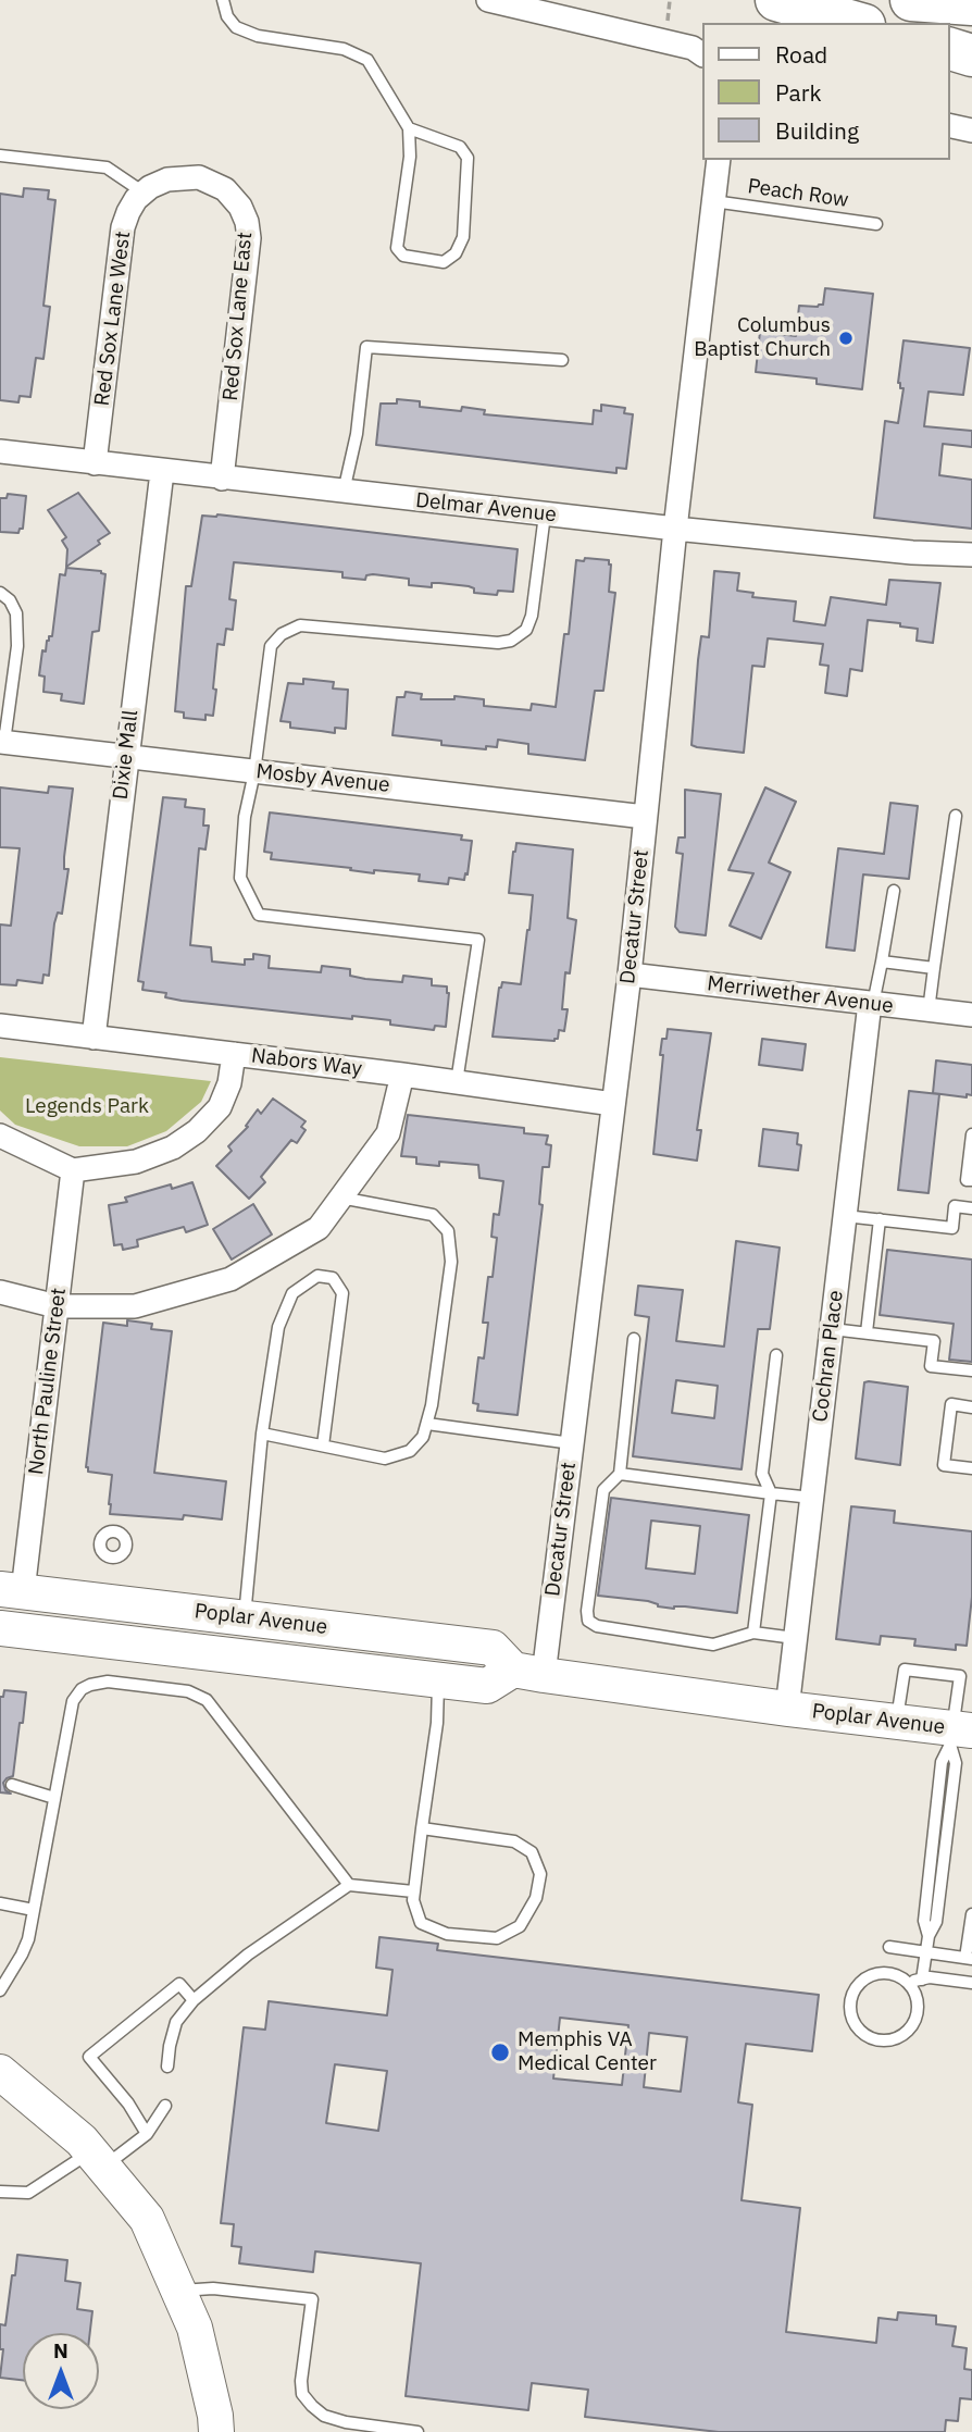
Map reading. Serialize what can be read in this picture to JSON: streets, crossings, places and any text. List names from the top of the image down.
{
  "streets": {
    "main road": ["Poplar Avenue"],
    "street": [
      "Red Sox Lane East",
      "Red Sox Lane West",
      "Delmar Avenue",
      "Dixie Mall",
      "Mosby Avenue",
      "Decatur Street",
      "Merriwether Avenue",
      "Nabors Way",
      "Cochran Place",
      "North Pauline Street"
    ],
    "lane": ["Peach Row"]
  },
  "crossings": [
    ["Peach Row", "Decatur Street"],
    ["Red Sox Lane East", "Red Sox Lane West"],
    ["Red Sox Lane East", "Delmar Avenue"],
    ["Red Sox Lane West", "Delmar Avenue"],
    ["Delmar Avenue", "Dixie Mall"],
    ["Delmar Avenue", "Decatur Street"],
    ["Dixie Mall", "Mosby Avenue"],
    ["Dixie Mall", "Nabors Way"],
    ["Mosby Avenue", "Decatur Street"],
    ["Decatur Street", "Merriwether Avenue"],
    ["Decatur Street", "Nabors Way"],
    ["Decatur Street", "Poplar Avenue"],
    ["Merriwether Avenue", "Cochran Place"],
    ["Cochran Place", "Poplar Avenue"],
    ["North Pauline Street", "Poplar Avenue"]
  ],
  "parks": ["Legends Park"],
  "places": ["Columbus Baptist Church", "Memphis VA Medical Center"],
  "legend": ["Road", "Park", "Building"],
  "north": "top"
}
